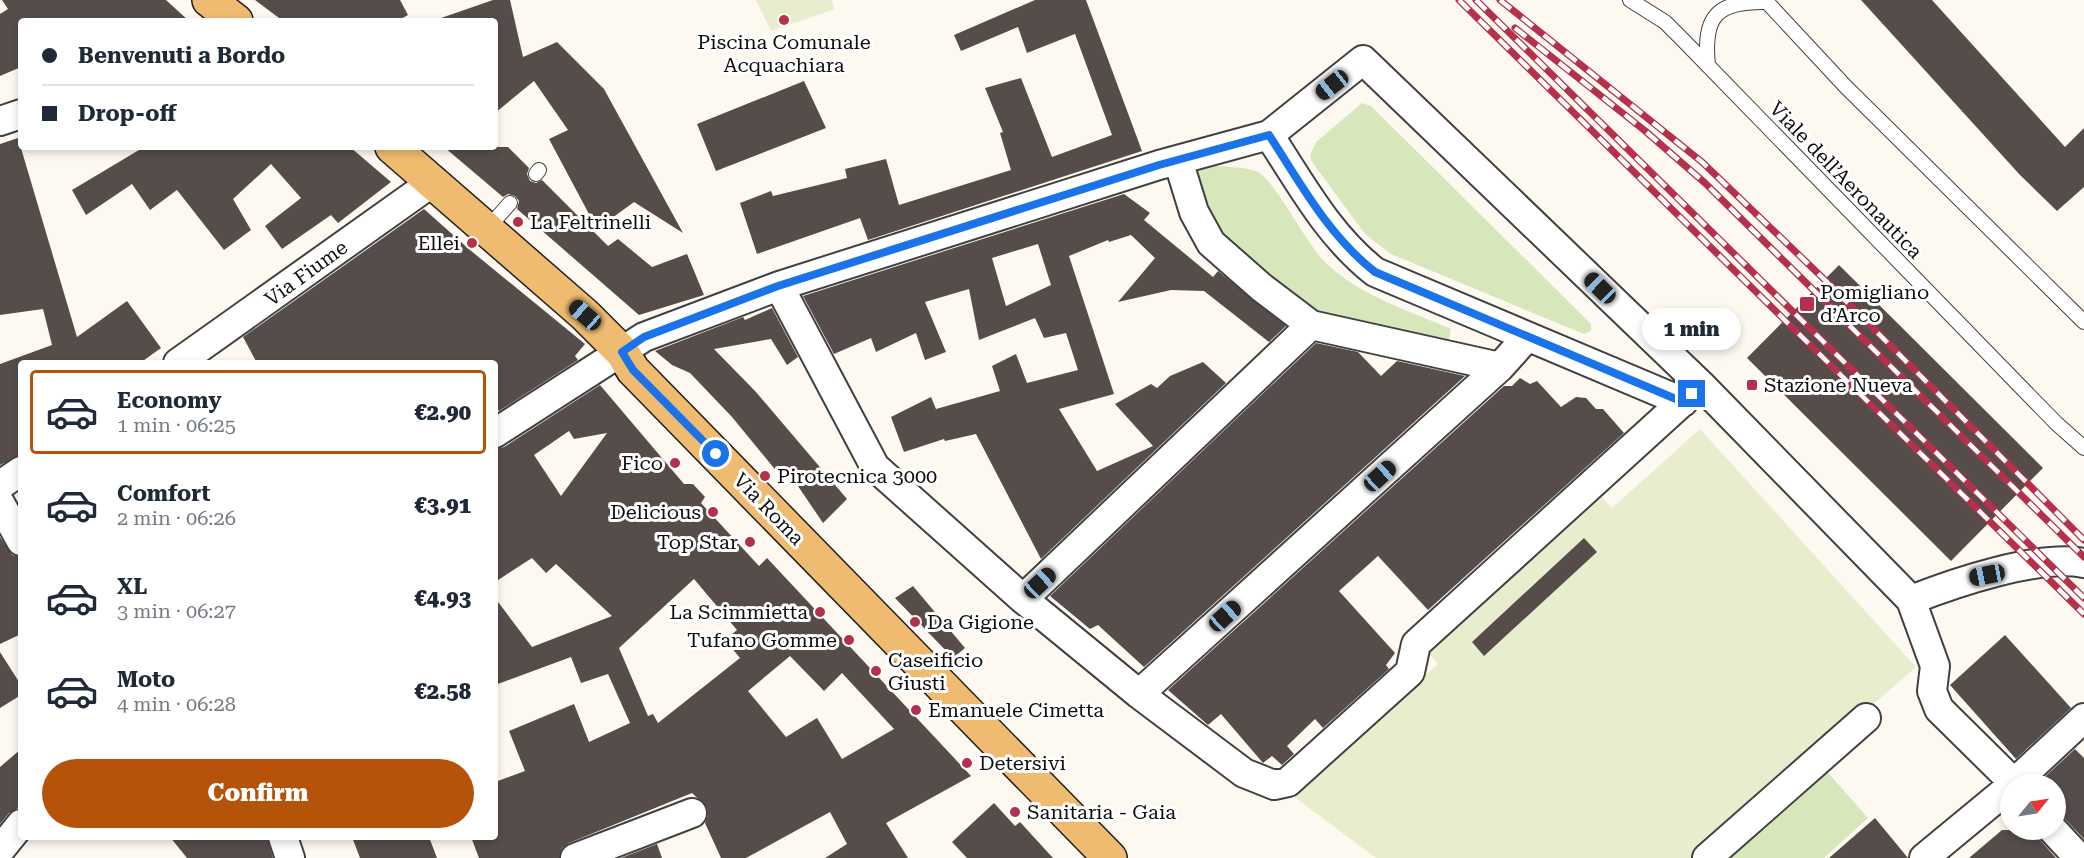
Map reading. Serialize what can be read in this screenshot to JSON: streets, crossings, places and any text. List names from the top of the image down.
{
  "streets": {
    "main road": ["Via Roma"],
    "street": ["Via Fiume"],
    "lane": ["Viale dell’Aeronautica"]
  },
  "crossings": [
    ["Via Fiume", "Via Roma"]
  ],
  "places": {
    "other": [
      "Piscina Comunale Acquachiara",
      "La Feltrinelli",
      "Ellei",
      "Fico",
      "Pirotecnica 3000",
      "Delicious",
      "Top Star",
      "La Scimmietta",
      "Da Gigione",
      "Tufano Gomme",
      "Caseificio Giusti",
      "Emanuele Cimetta",
      "Detersivi",
      "Sanitaria - Gaia"
    ],
    "transit": ["Pomigliano d’Arco", "Stazione Nueva"]
  },
  "north": "top right",
  "page": {
    "banner": ["Benvenuti a Bordo", "Drop-off"],
    "bubble": "1 min",
    "list": [
      {
        "name": "Economy",
        "note": "1 min · 06:25",
        "value": "€2.90"
      },
      {
        "name": "Comfort",
        "note": "2 min · 06:26",
        "value": "€3.91"
      },
      {
        "name": "XL",
        "note": "3 min · 06:27",
        "value": "€4.93"
      },
      {
        "name": "Moto",
        "note": "4 min · 06:28",
        "value": "€2.58"
      }
    ],
    "buttons": "Confirm"
  }
}
